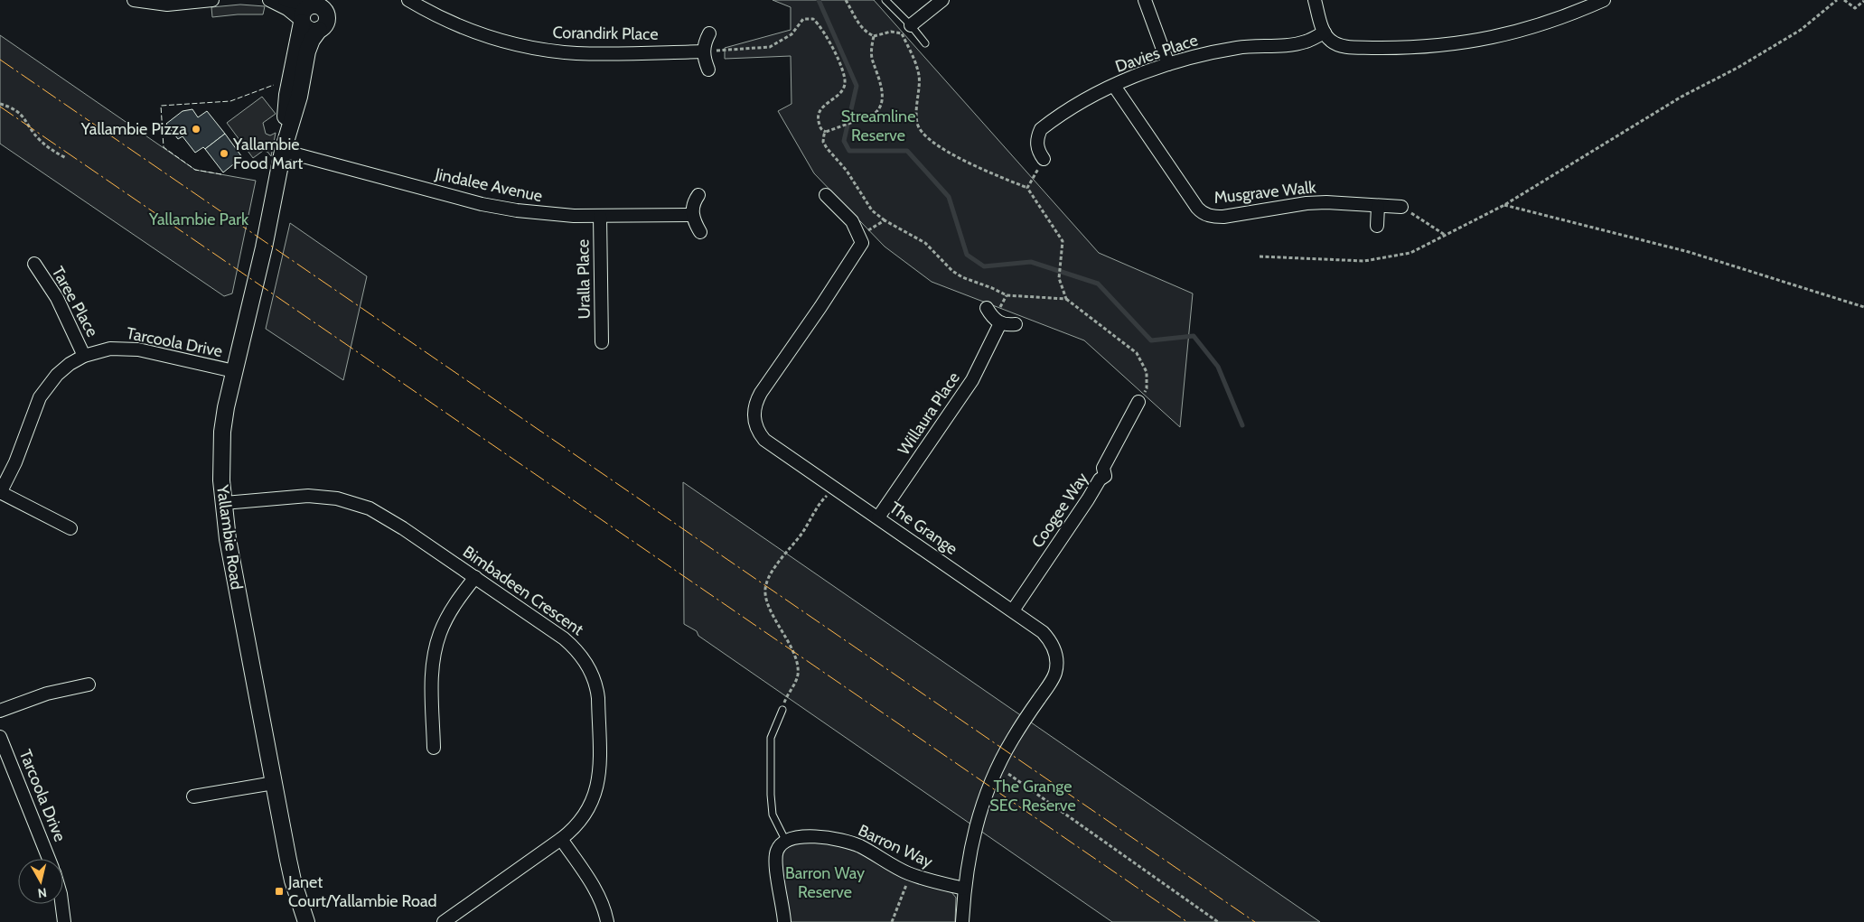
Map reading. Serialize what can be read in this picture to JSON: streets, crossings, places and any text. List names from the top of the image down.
{
  "streets": {
    "street": [
      "Corandirk Place",
      "Davies Place",
      "Jindalee Avenue",
      "Musgrave Walk",
      "Uralla Place",
      "Taree Place",
      "Tarcoola Drive",
      "Willaura Place",
      "Coogee Way",
      "The Grange",
      "Yallambie Road",
      "Bimbadeen Crescent",
      "Barron Way"
    ]
  },
  "crossings": [
    ["Davies Place", "Musgrave Walk"],
    ["Jindalee Avenue", "Uralla Place"],
    ["Jindalee Avenue", "Yallambie Road"],
    ["Taree Place", "Tarcoola Drive"],
    ["Tarcoola Drive", "Yallambie Road"],
    ["Willaura Place", "The Grange"],
    ["Coogee Way", "The Grange"],
    ["The Grange", "Barron Way"],
    ["Yallambie Road", "Bimbadeen Crescent"]
  ],
  "parks": [
    "Streamline Reserve",
    "Yallambie Park",
    "The Grange SEC Reserve",
    "Barron Way Reserve"
  ],
  "places": {
    "other": ["Yallambie Pizza", "Yallambie Food Mart"],
    "transit": ["Janet Court/Yallambie Road"]
  },
  "north": "bottom"
}
